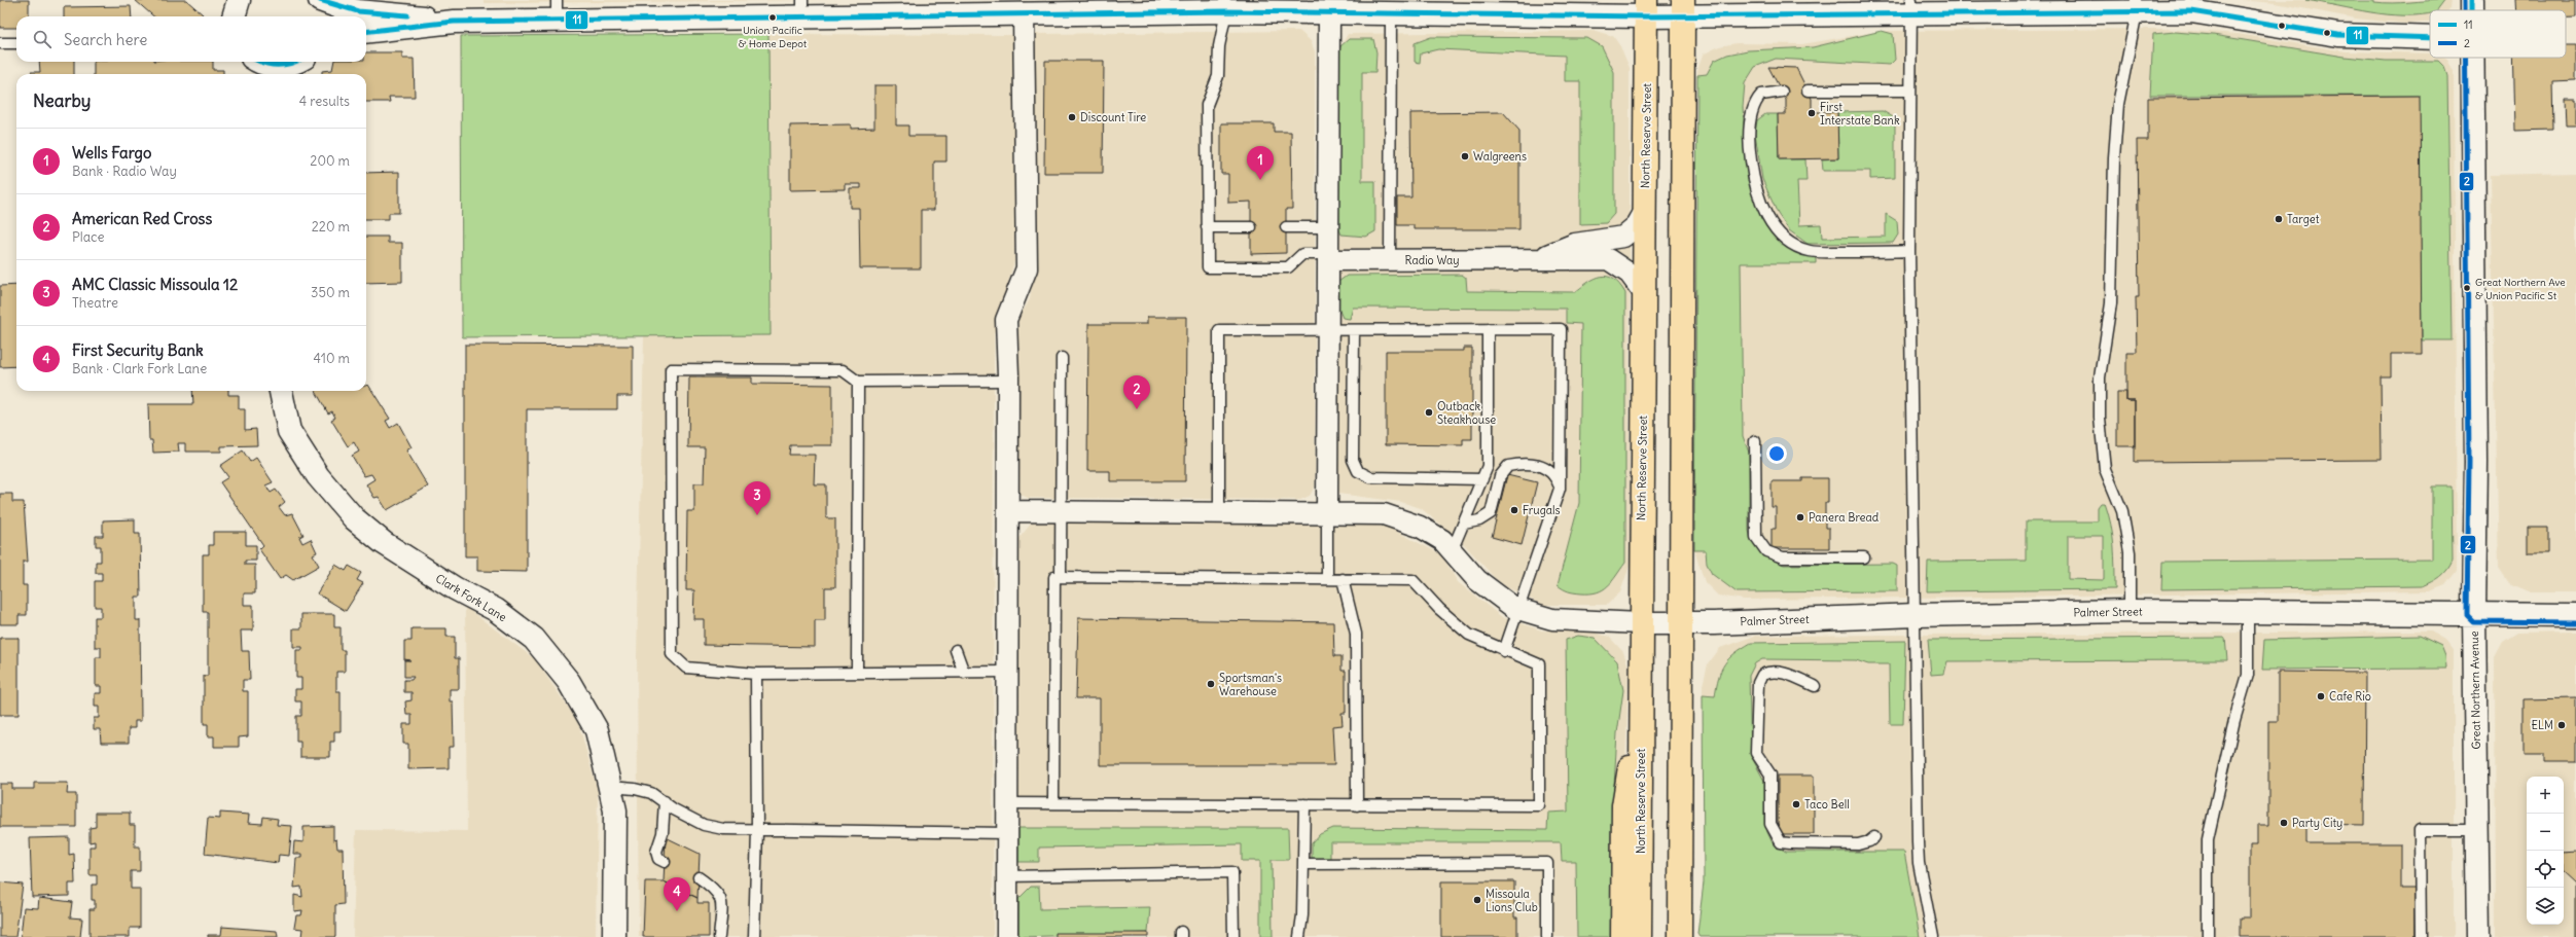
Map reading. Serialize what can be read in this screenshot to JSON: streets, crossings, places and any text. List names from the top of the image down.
{
  "streets": {
    "highway": ["North Reserve Street"],
    "street": [
      "Radio Way",
      "Clark Fork Lane",
      "Palmer Street",
      "Great Northern Avenue"
    ]
  },
  "crossings": [
    ["North Reserve Street", "Radio Way"],
    ["North Reserve Street", "Palmer Street"],
    ["Palmer Street", "Great Northern Avenue"]
  ],
  "places": [
    "Union Pacific & Home Depot",
    "First Interstate Bank",
    "Discount Tire",
    "Walgreens",
    "Target",
    "Great Northern Ave & Union Pacific St",
    "Outback Steakhouse",
    "Frugals",
    "Panera Bread",
    "Sportsman's Warehouse",
    "Cafe Rio",
    "ELM",
    "Taco Bell",
    "Party City",
    "Missoula Lions Club"
  ],
  "lines": ["transit line 11", "transit line 2"],
  "legend": ["11", "2"],
  "page": {
    "search": "Search here",
    "heading": ["Nearby", "4 results"],
    "list": [
      {
        "mark": "1",
        "name": "Wells Fargo",
        "note": "Bank · Radio Way",
        "value": "200 m"
      },
      {
        "mark": "2",
        "name": "American Red Cross",
        "note": "Place",
        "value": "220 m"
      },
      {
        "mark": "3",
        "name": "AMC Classic Missoula 12",
        "note": "Theatre",
        "value": "350 m"
      },
      {
        "mark": "4",
        "name": "First Security Bank",
        "note": "Bank · Clark Fork Lane",
        "value": "410 m"
      }
    ],
    "pins": [
      "1",
      "2",
      "3",
      "4"
    ],
    "map_buttons": ["+", "−"]
  }
}
